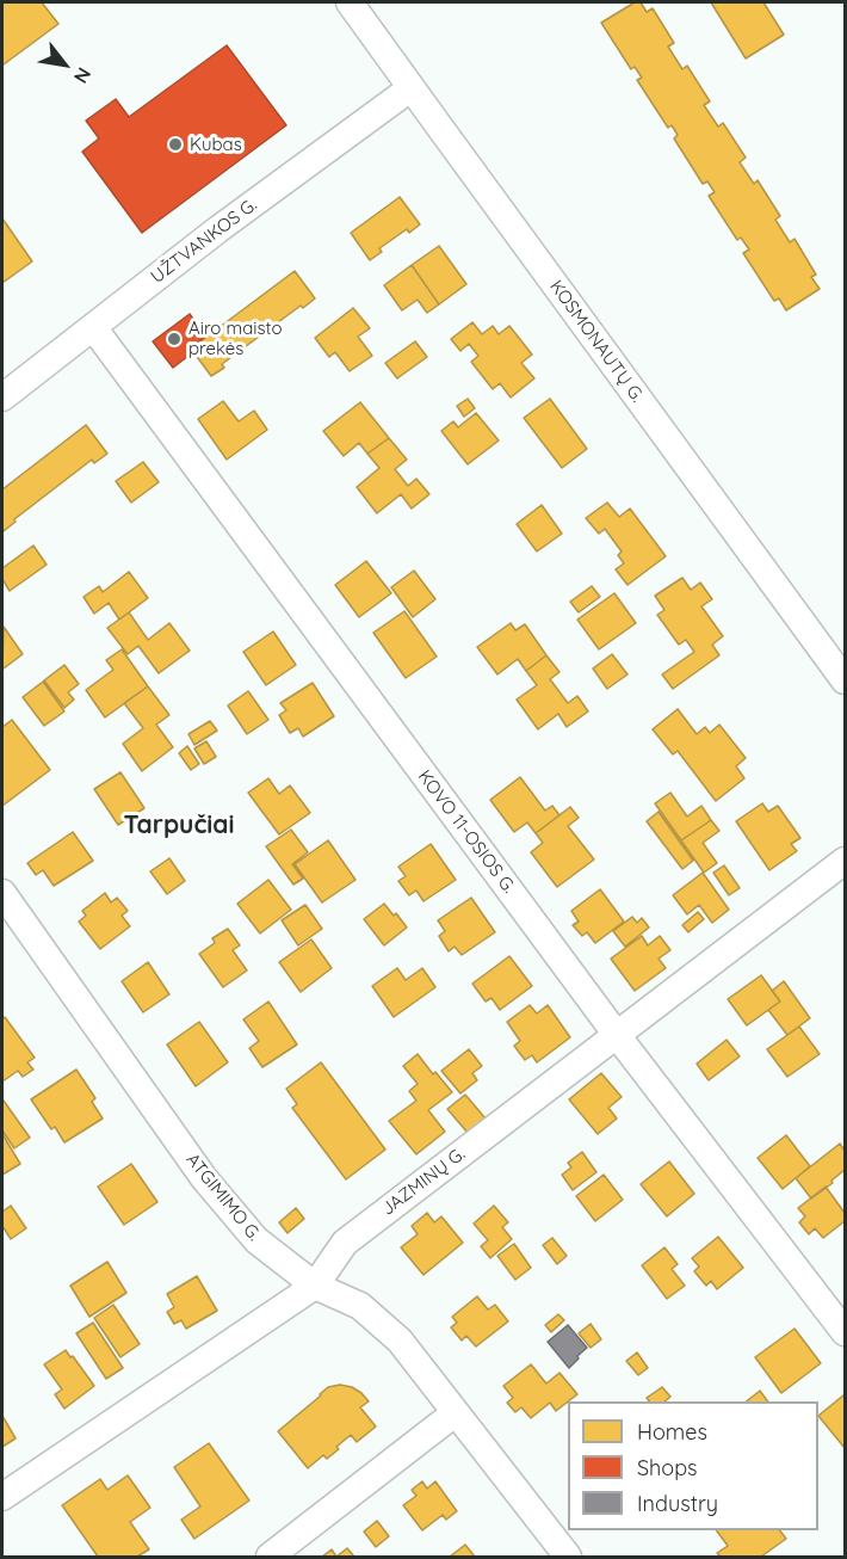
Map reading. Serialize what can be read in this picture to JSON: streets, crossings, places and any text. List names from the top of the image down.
{
  "streets": {
    "street": [
      "UŽTVANKOS G.",
      "KOSMONAUTŲ G.",
      "KOVO 11-OSIOS G.",
      "JAZMINŲ G.",
      "ATGIMIMO G."
    ]
  },
  "crossings": [
    ["UŽTVANKOS G.", "KOSMONAUTŲ G."],
    ["UŽTVANKOS G.", "KOVO 11-OSIOS G."],
    ["KOVO 11-OSIOS G.", "JAZMINŲ G."],
    ["JAZMINŲ G.", "ATGIMIMO G."]
  ],
  "districts": ["Tarpučiai"],
  "places": ["Kubas", "Airo maisto prekės"],
  "legend": ["Homes", "Shops", "Industry"],
  "north": "bottom right"
}
